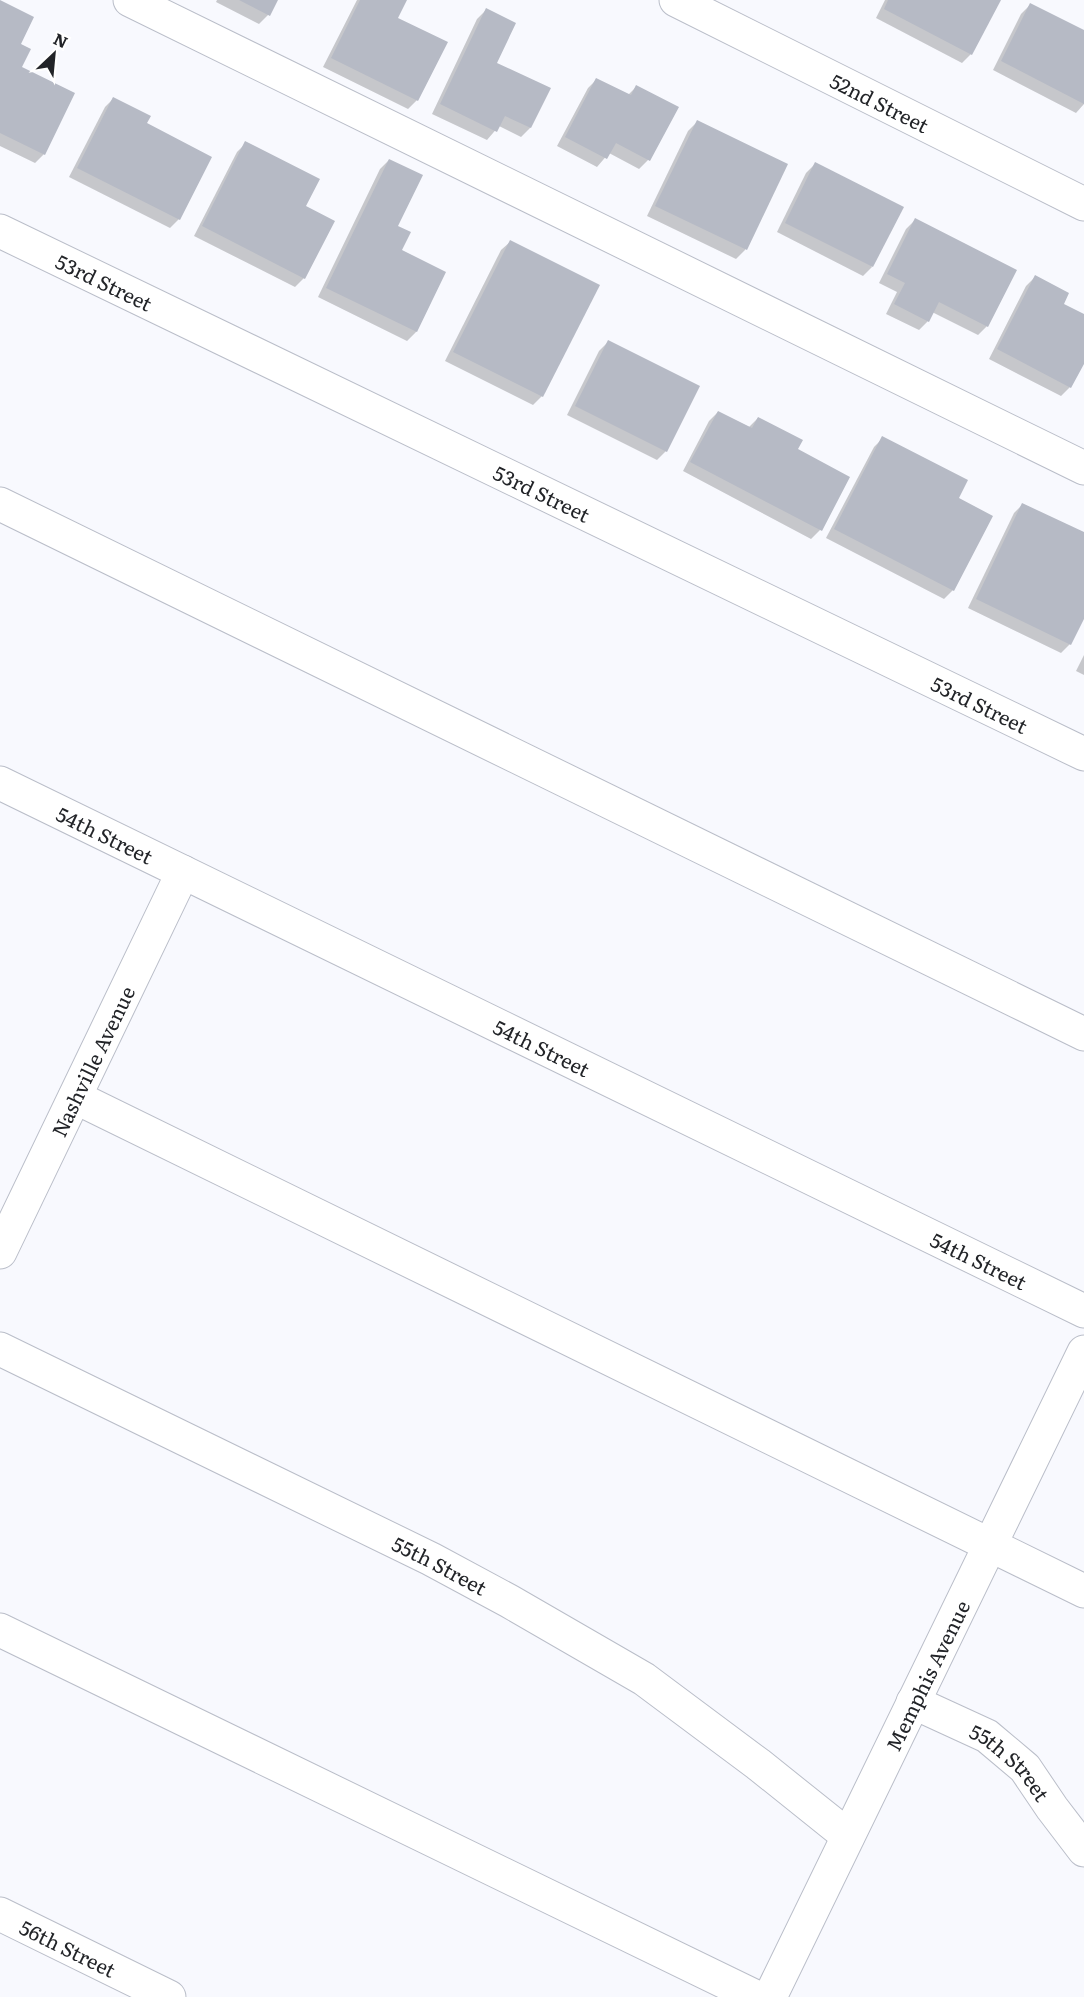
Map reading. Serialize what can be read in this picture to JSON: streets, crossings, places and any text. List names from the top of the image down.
{
  "streets": {
    "street": [
      "52nd Street",
      "53rd Street",
      "54th Street",
      "Nashville Avenue",
      "55th Street",
      "Memphis Avenue",
      "56th Street"
    ]
  },
  "crossings": [
    ["54th Street", "Nashville Avenue"],
    ["55th Street", "Memphis Avenue"]
  ],
  "north": "top right"
}
